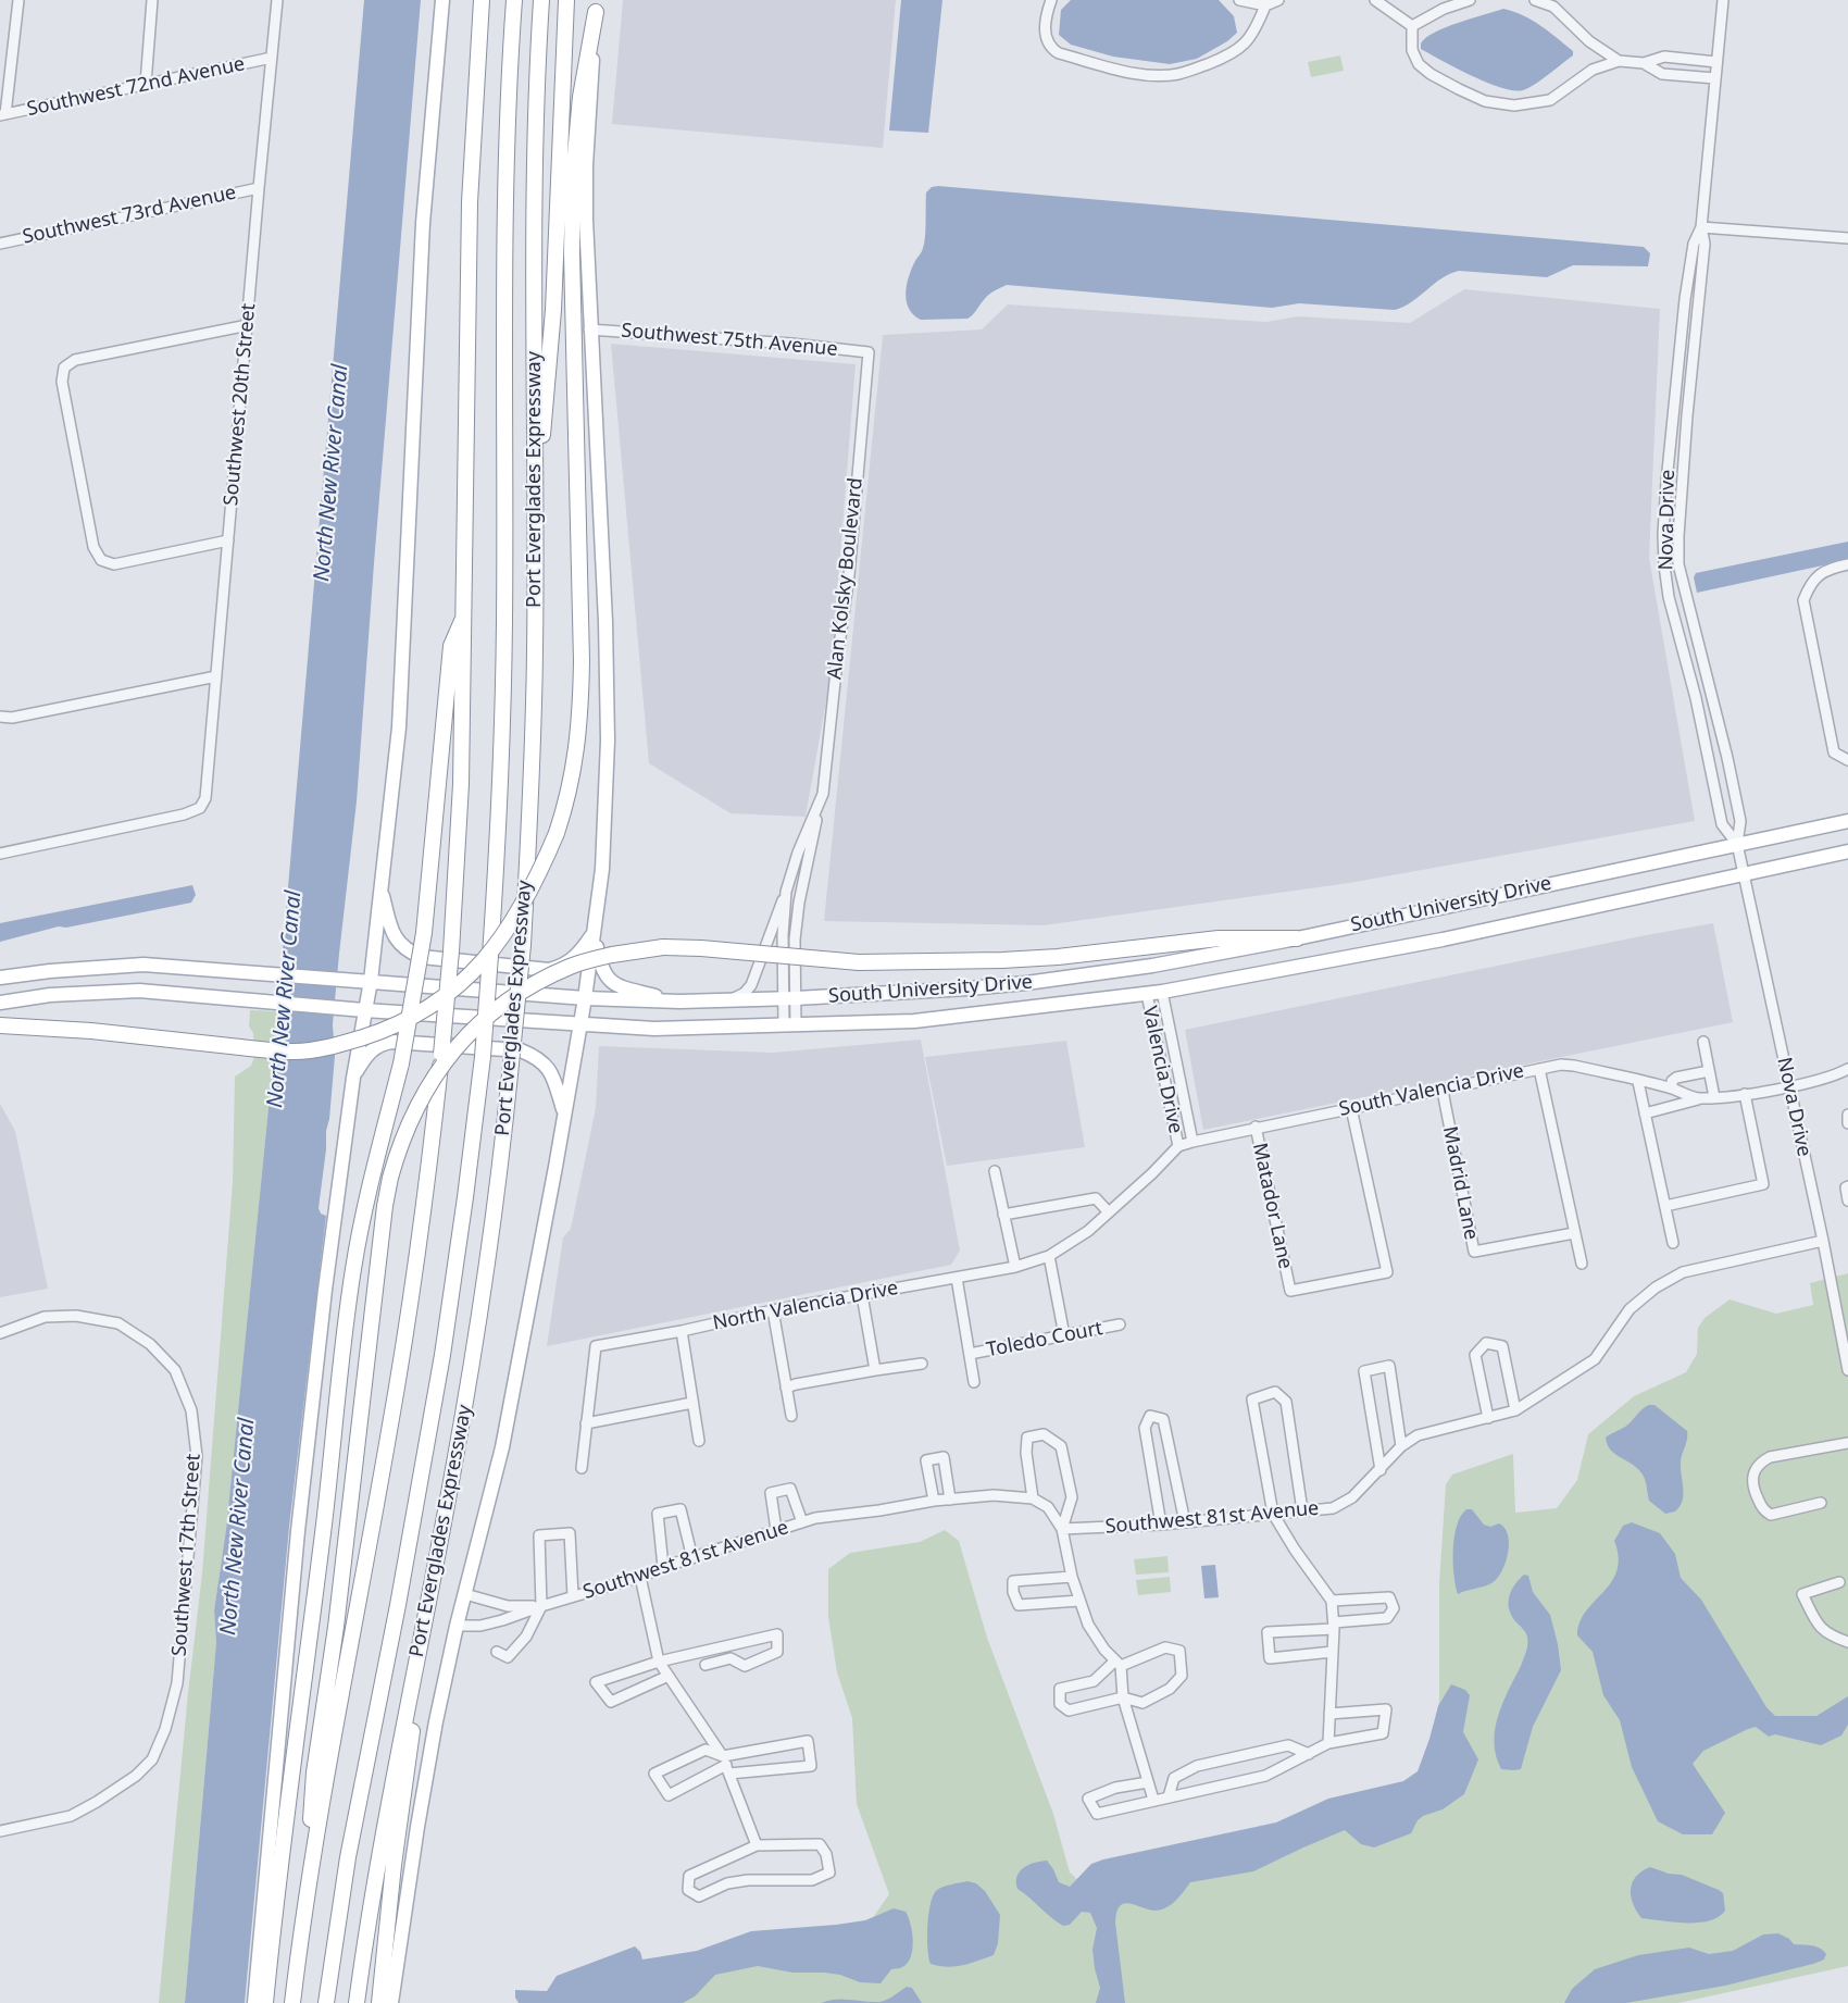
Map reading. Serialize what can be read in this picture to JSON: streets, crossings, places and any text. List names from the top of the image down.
{
  "streets": {
    "highway": ["Port Everglades Expressway"],
    "main road": ["South University Drive"],
    "street": [
      "Southwest 72nd Avenue",
      "Southwest 73rd Avenue",
      "Southwest 75th Avenue",
      "Southwest 20th Street",
      "Nova Drive",
      "Alan Kolsky Boulevard",
      "Valencia Drive",
      "South Valencia Drive",
      "Madrid Lane",
      "Matador Lane",
      "North Valencia Drive",
      "Toledo Court",
      "Southwest 81st Avenue",
      "Southwest 17th Street"
    ]
  },
  "crossings": [
    ["Southwest 72nd Avenue", "Southwest 20th Street"],
    ["Southwest 73rd Avenue", "Southwest 20th Street"],
    ["Southwest 75th Avenue", "Alan Kolsky Boulevard"],
    ["Nova Drive", "South University Drive"],
    ["Nova Drive", "Southwest 81st Avenue"],
    ["Alan Kolsky Boulevard", "South University Drive"],
    ["South University Drive", "Valencia Drive"],
    ["Valencia Drive", "South Valencia Drive"],
    ["Valencia Drive", "North Valencia Drive"],
    ["South Valencia Drive", "Madrid Lane"],
    ["South Valencia Drive", "Matador Lane"],
    ["North Valencia Drive", "Toledo Court"]
  ],
  "water": ["North New River Canal"]
}
